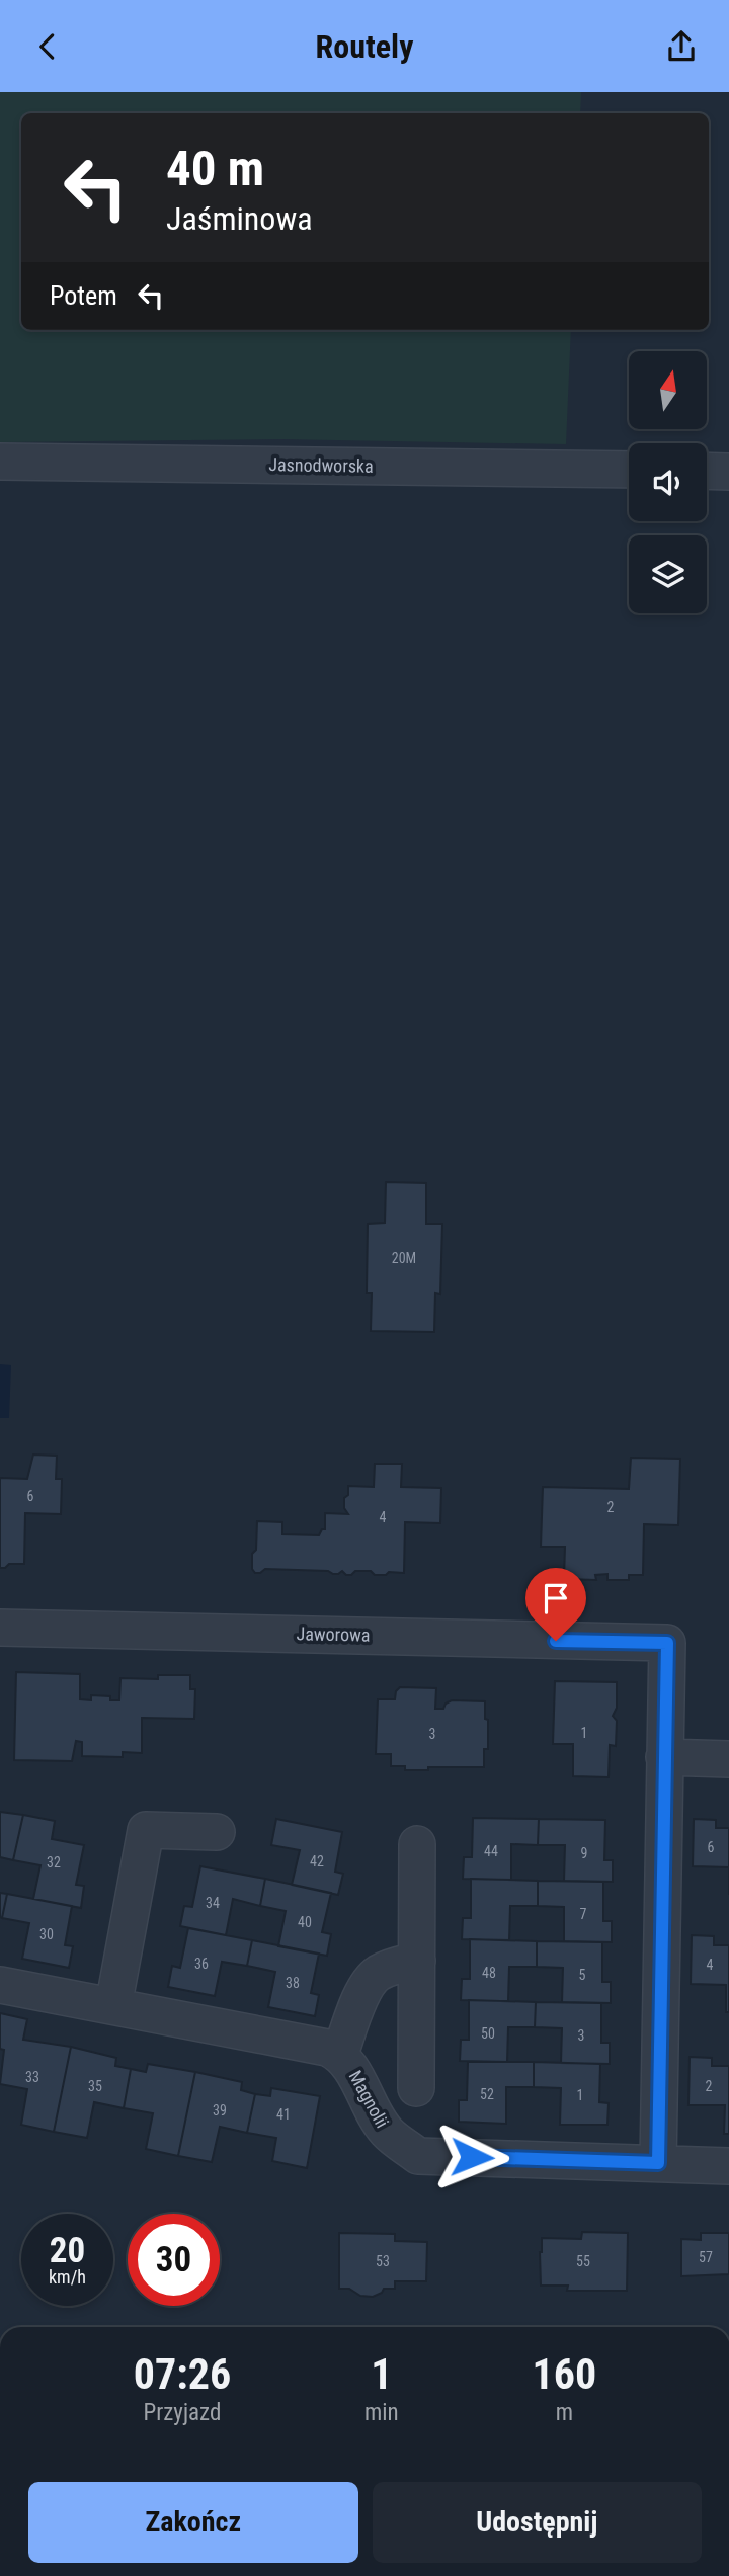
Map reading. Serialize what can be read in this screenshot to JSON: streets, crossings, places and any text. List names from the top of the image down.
{
  "streets": {
    "street": ["Jasnodworska", "Jaworowa", "Magnolii"]
  },
  "house_numbers": [
    "20M",
    "6",
    "2",
    "4",
    "1",
    "3",
    "6",
    "44",
    "9",
    "42",
    "32",
    "34",
    "7",
    "40",
    "30",
    "36",
    "4",
    "48",
    "5",
    "38",
    "50",
    "3",
    "33",
    "35",
    "2",
    "52",
    "1",
    "39",
    "41",
    "57",
    "53",
    "55"
  ],
  "north": "top",
  "page": {
    "header": "Routely",
    "turn": ["40 m", "Jaśminowa"],
    "then": "Potem",
    "speed": "20 km/h",
    "limit": "30",
    "eta": [
      "07:26",
      "Przyjazd",
      "1",
      "min",
      "160",
      "m"
    ],
    "buttons": ["Zakończ", "Udostępnij"]
  }
}
